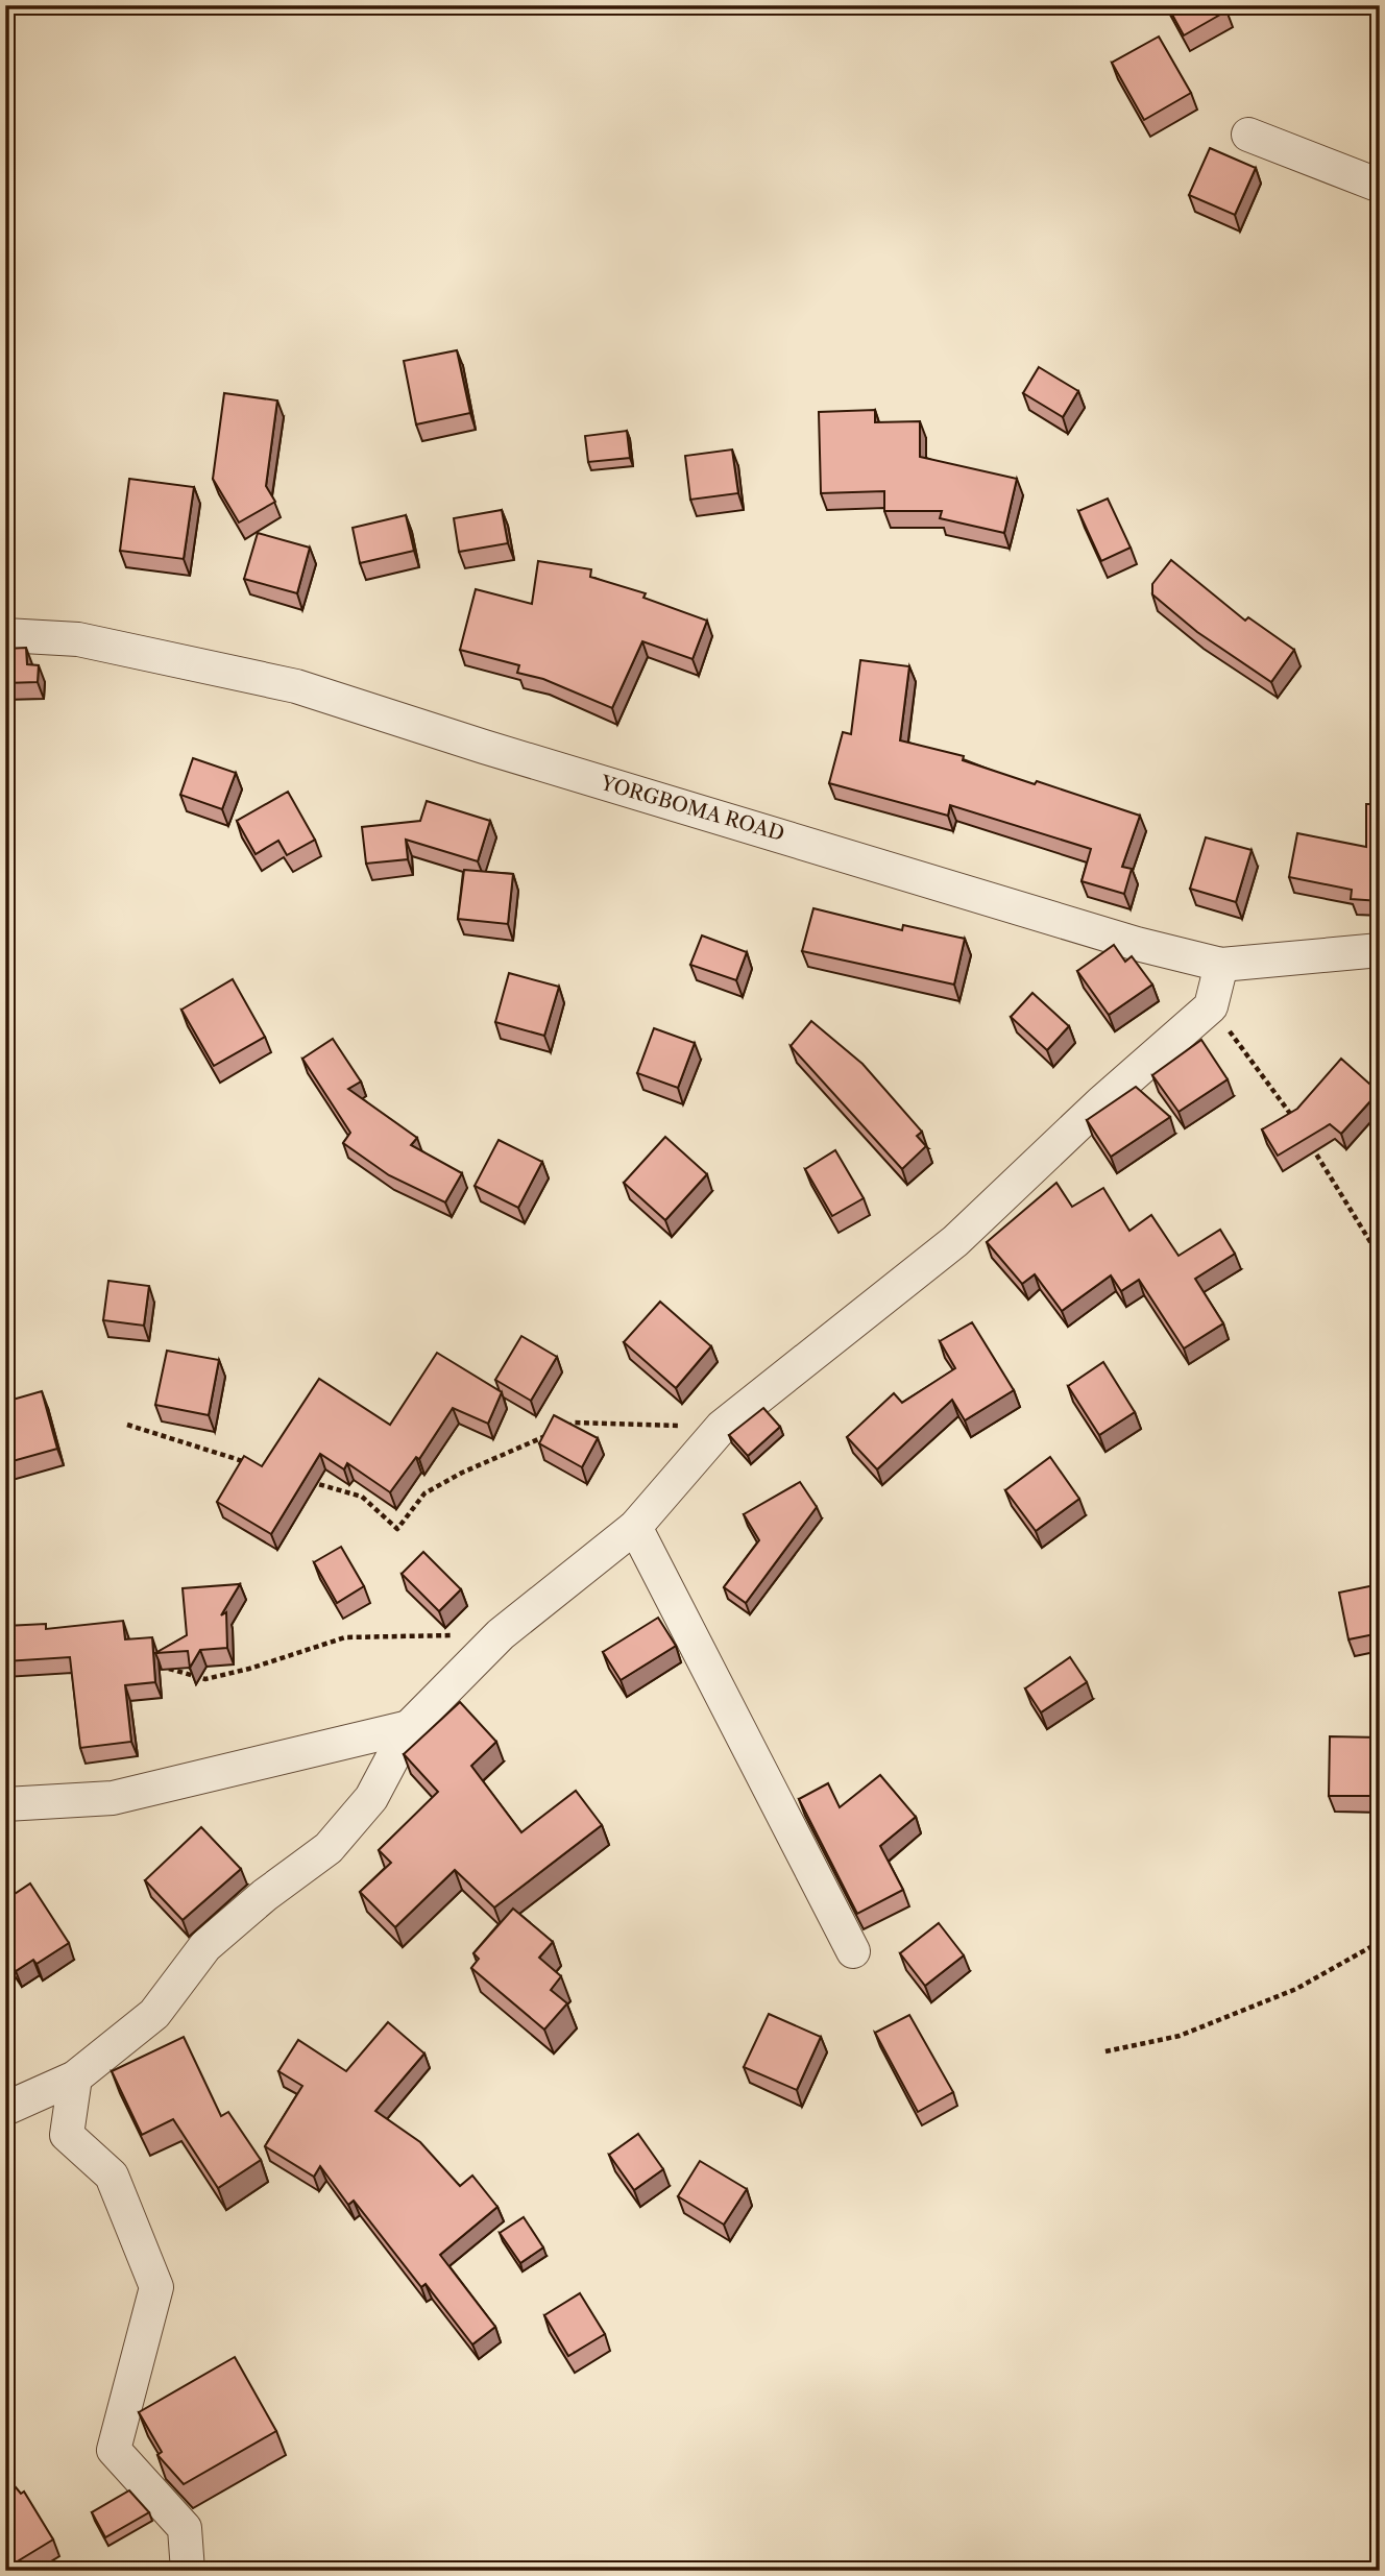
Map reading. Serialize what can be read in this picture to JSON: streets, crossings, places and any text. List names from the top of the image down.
{
  "streets": {
    "street": ["YORGBOMA ROAD"]
  }
}
